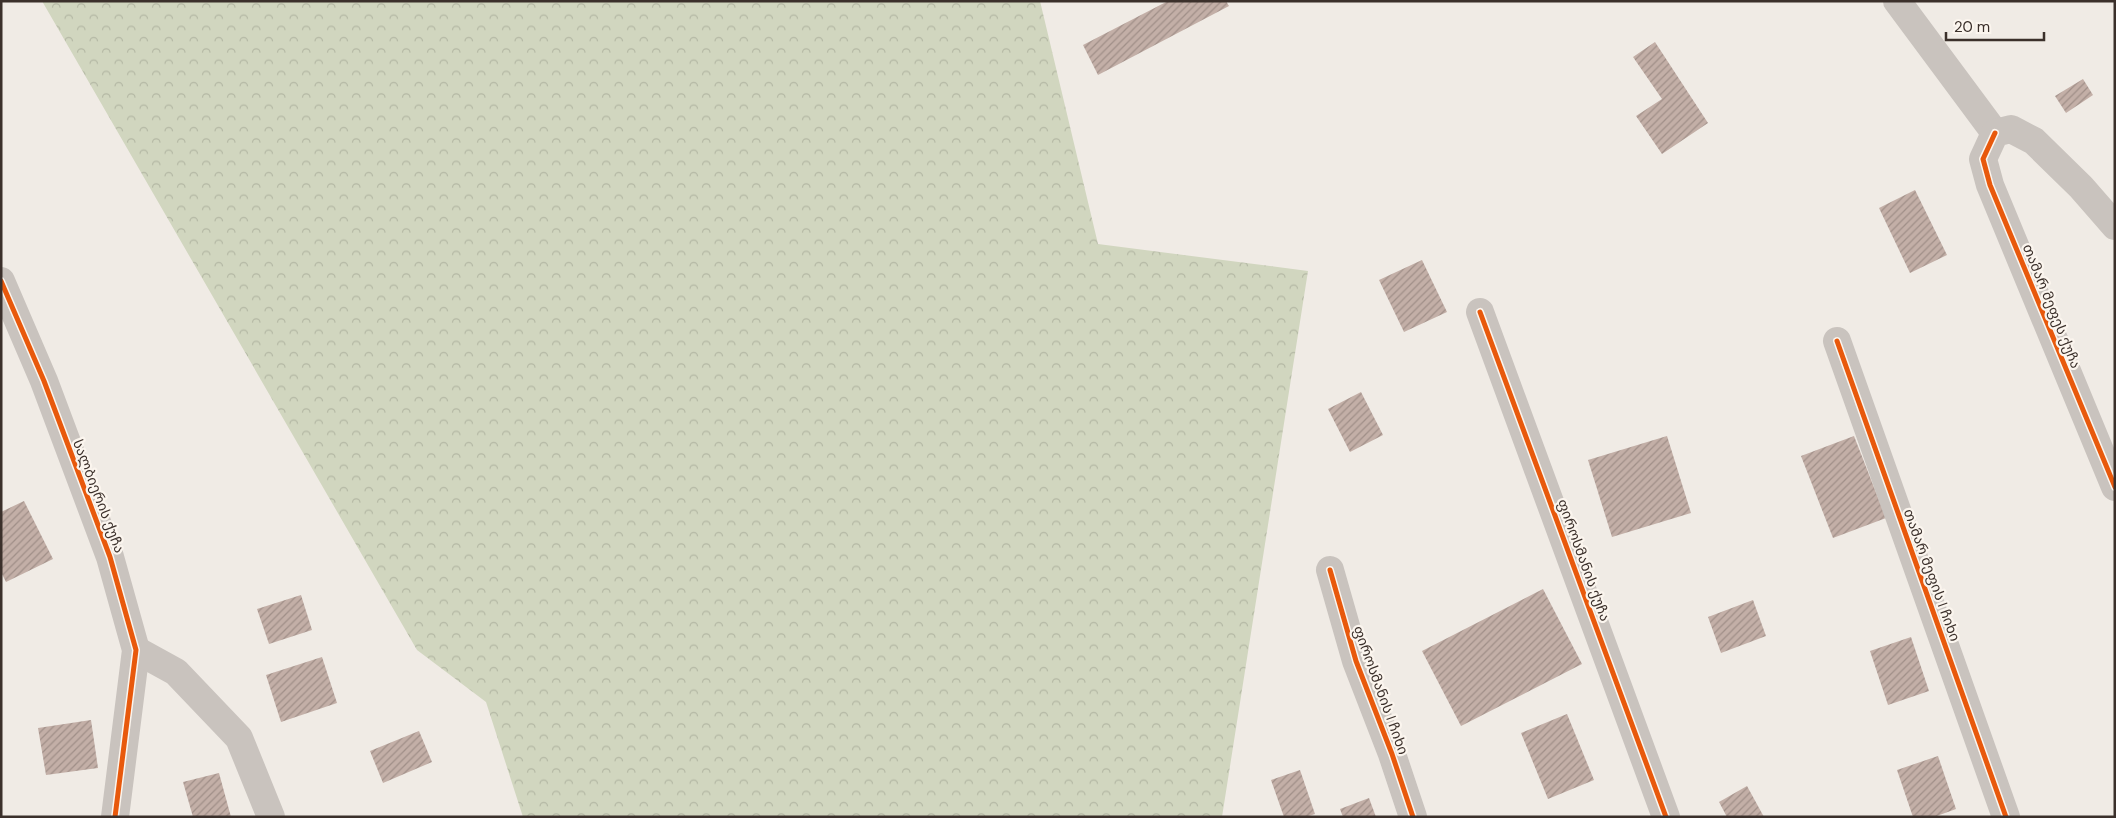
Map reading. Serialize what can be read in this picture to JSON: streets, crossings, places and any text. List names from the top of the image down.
{
  "streets": {
    "street": [
      "თამარ მეფეს ქუჩა",
      "სალბიერის ქუჩა",
      "ფიროსმანის ქუჩა",
      "თამარ მეფის I ჩიხი",
      "ფიროსმანის I ჩიხი"
    ]
  },
  "scale_bar": "20 m"
}
